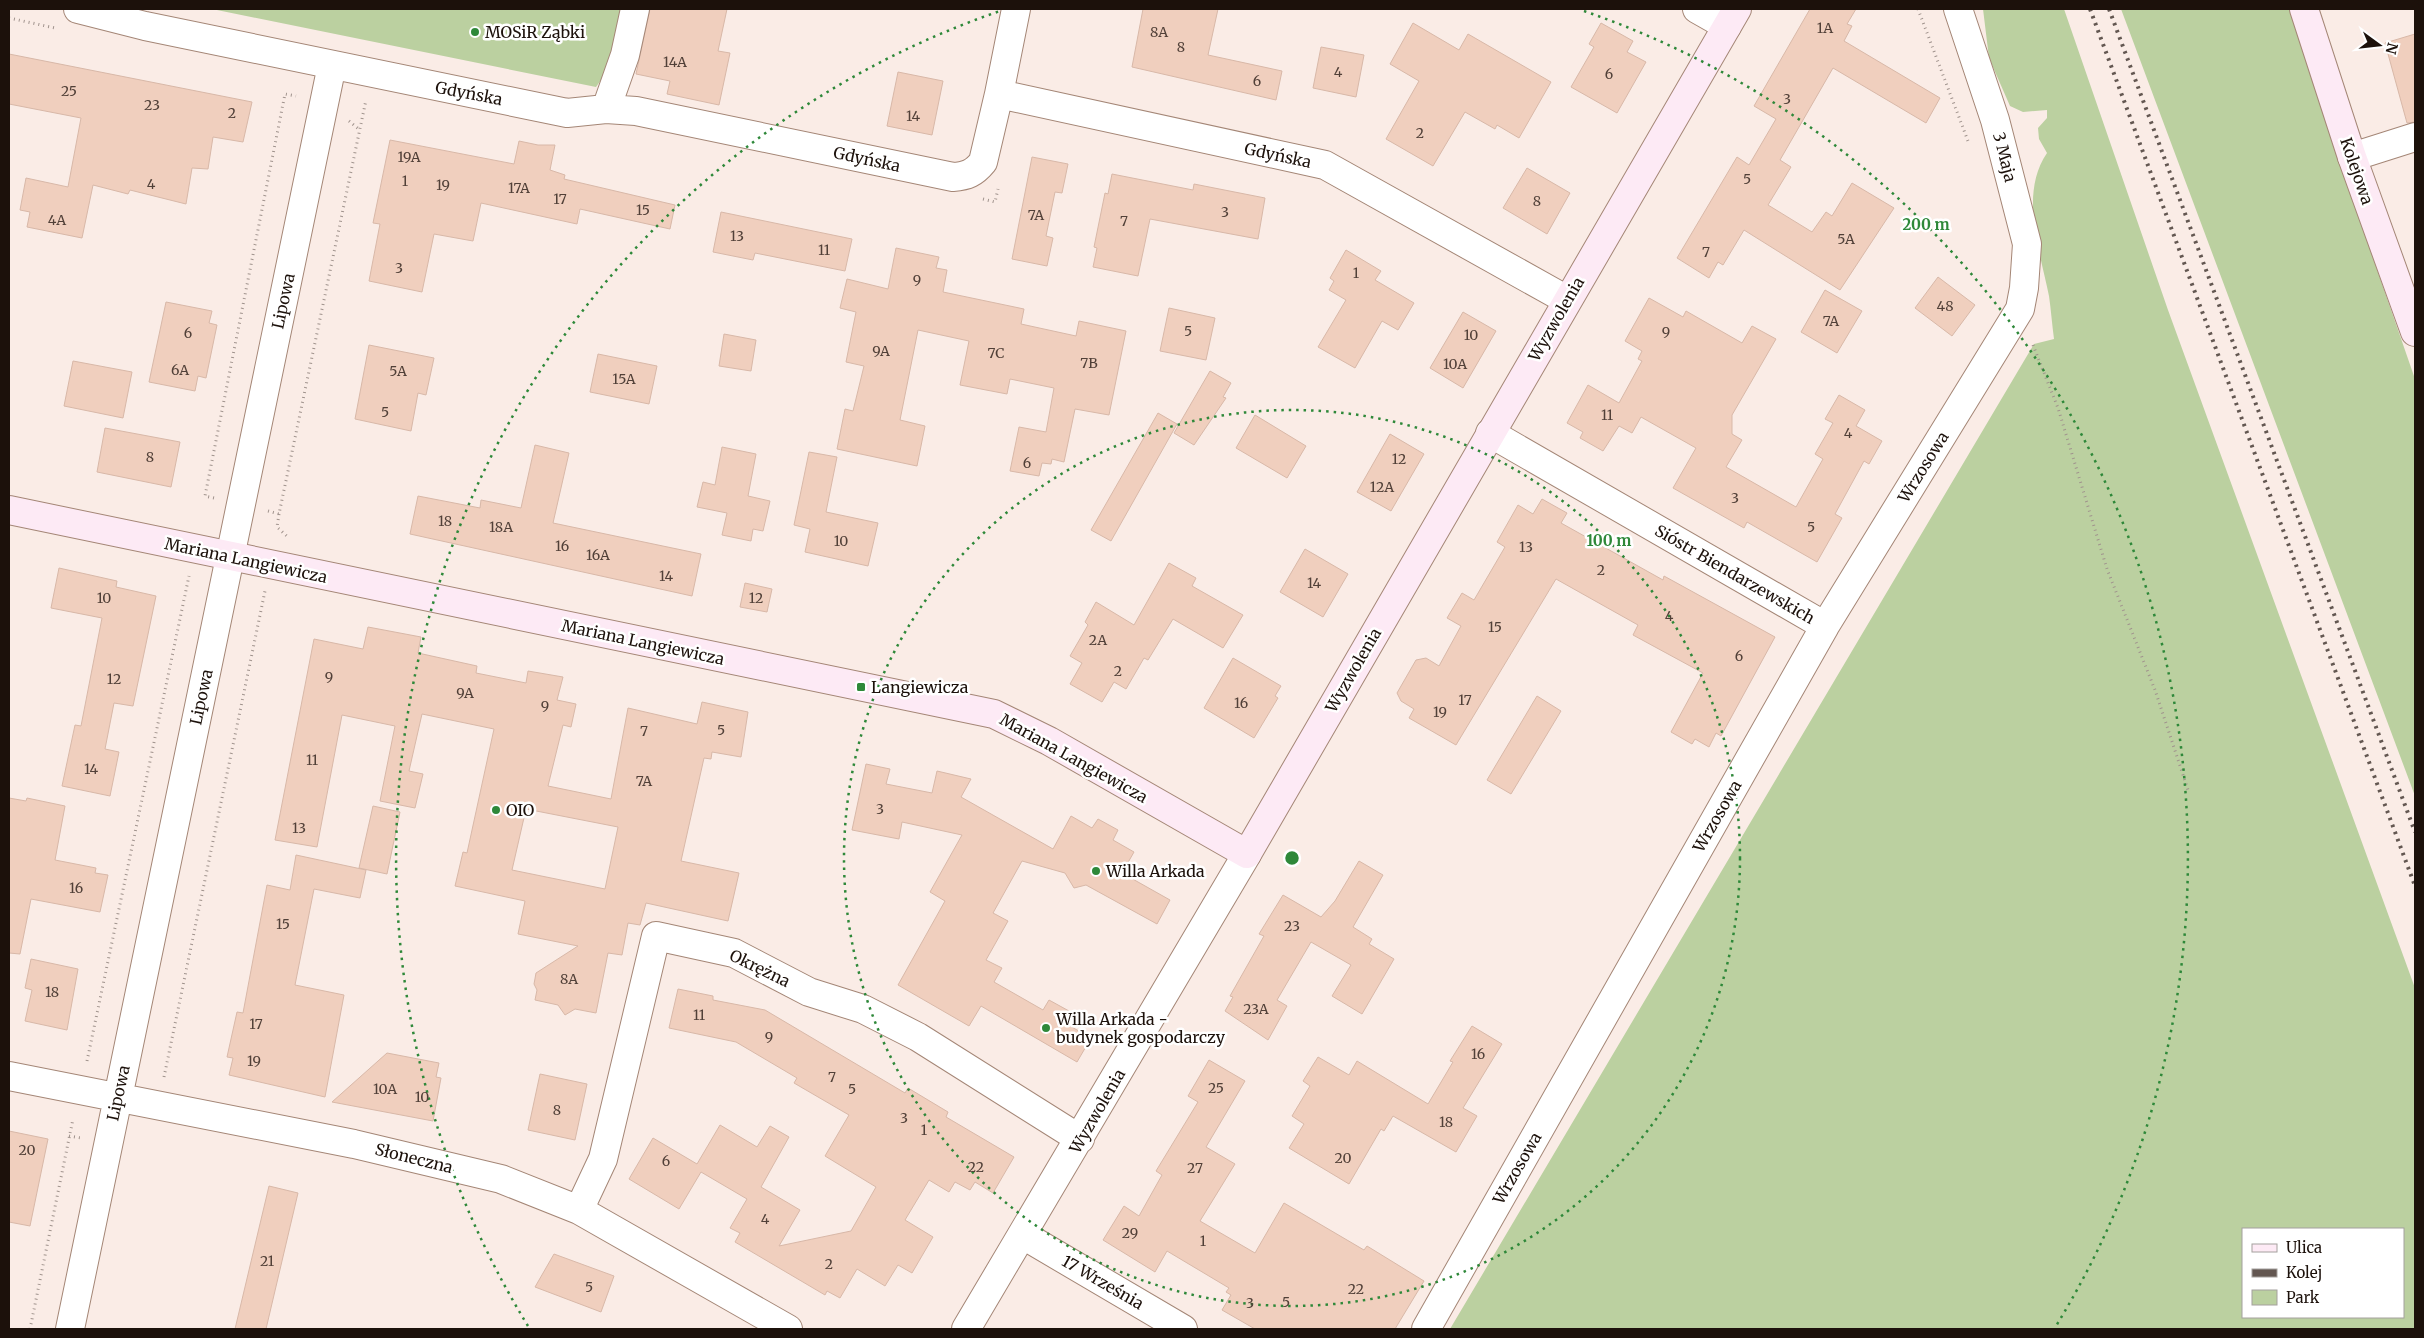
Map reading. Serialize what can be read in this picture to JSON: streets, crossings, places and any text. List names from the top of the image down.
{
  "streets": {
    "street": [
      "Gdyńska",
      "3 Maja",
      "Kolejowa",
      "Lipowa",
      "Wyzwolenia",
      "Wrzosowa",
      "Mariana Langiewicza",
      "Sióstr Biendarzewskich",
      "Okrężna",
      "Słoneczna",
      "17 Września"
    ]
  },
  "crossings": [
    ["Gdyńska", "Lipowa"],
    ["Gdyńska", "Wyzwolenia"],
    ["3 Maja", "Wrzosowa"],
    ["Lipowa", "Mariana Langiewicza"],
    ["Lipowa", "Słoneczna"],
    ["Wyzwolenia", "Mariana Langiewicza"],
    ["Wyzwolenia", "Sióstr Biendarzewskich"],
    ["Wyzwolenia", "Okrężna"],
    ["Wyzwolenia", "17 Września"],
    ["Wrzosowa", "Sióstr Biendarzewskich"],
    ["Okrężna", "Słoneczna"]
  ],
  "places": {
    "other": [
      "MOSiR Ząbki",
      "OIO",
      "Willa Arkada",
      "Willa Arkada - budynek gospodarczy"
    ],
    "transit": ["Langiewicza"]
  },
  "house_numbers": [
    "1A",
    "8A",
    "8",
    "14A",
    "4",
    "6",
    "6",
    "25",
    "3",
    "23",
    "2",
    "14",
    "2",
    "19A",
    "5",
    "1",
    "4",
    "19",
    "17A",
    "17",
    "8",
    "15",
    "3",
    "7A",
    "4A",
    "7",
    "13",
    "5A",
    "11",
    "7",
    "3",
    "1",
    "9",
    "48",
    "7A",
    "5",
    "9",
    "6",
    "10",
    "9A",
    "7C",
    "7B",
    "10A",
    "6A",
    "5A",
    "15A",
    "5",
    "11",
    "4",
    "8",
    "12",
    "6",
    "12A",
    "3",
    "18",
    "18A",
    "5",
    "10",
    "16",
    "13",
    "16A",
    "2",
    "14",
    "14",
    "10",
    "12",
    "4",
    "15",
    "2A",
    "6",
    "2",
    "9",
    "12",
    "9A",
    "17",
    "16",
    "9",
    "19",
    "5",
    "7",
    "11",
    "14",
    "7A",
    "3",
    "13",
    "16",
    "15",
    "23",
    "8A",
    "18",
    "23A",
    "11",
    "17",
    "9",
    "16",
    "19",
    "7",
    "25",
    "10A",
    "5",
    "10",
    "8",
    "3",
    "18",
    "1",
    "20",
    "20",
    "6",
    "22",
    "27",
    "4",
    "29",
    "1",
    "21",
    "2",
    "5",
    "22",
    "5",
    "3"
  ],
  "legend": ["Ulica", "Kolej", "Park"],
  "north": "right",
  "rings": ["200 m", "100 m"]
}
